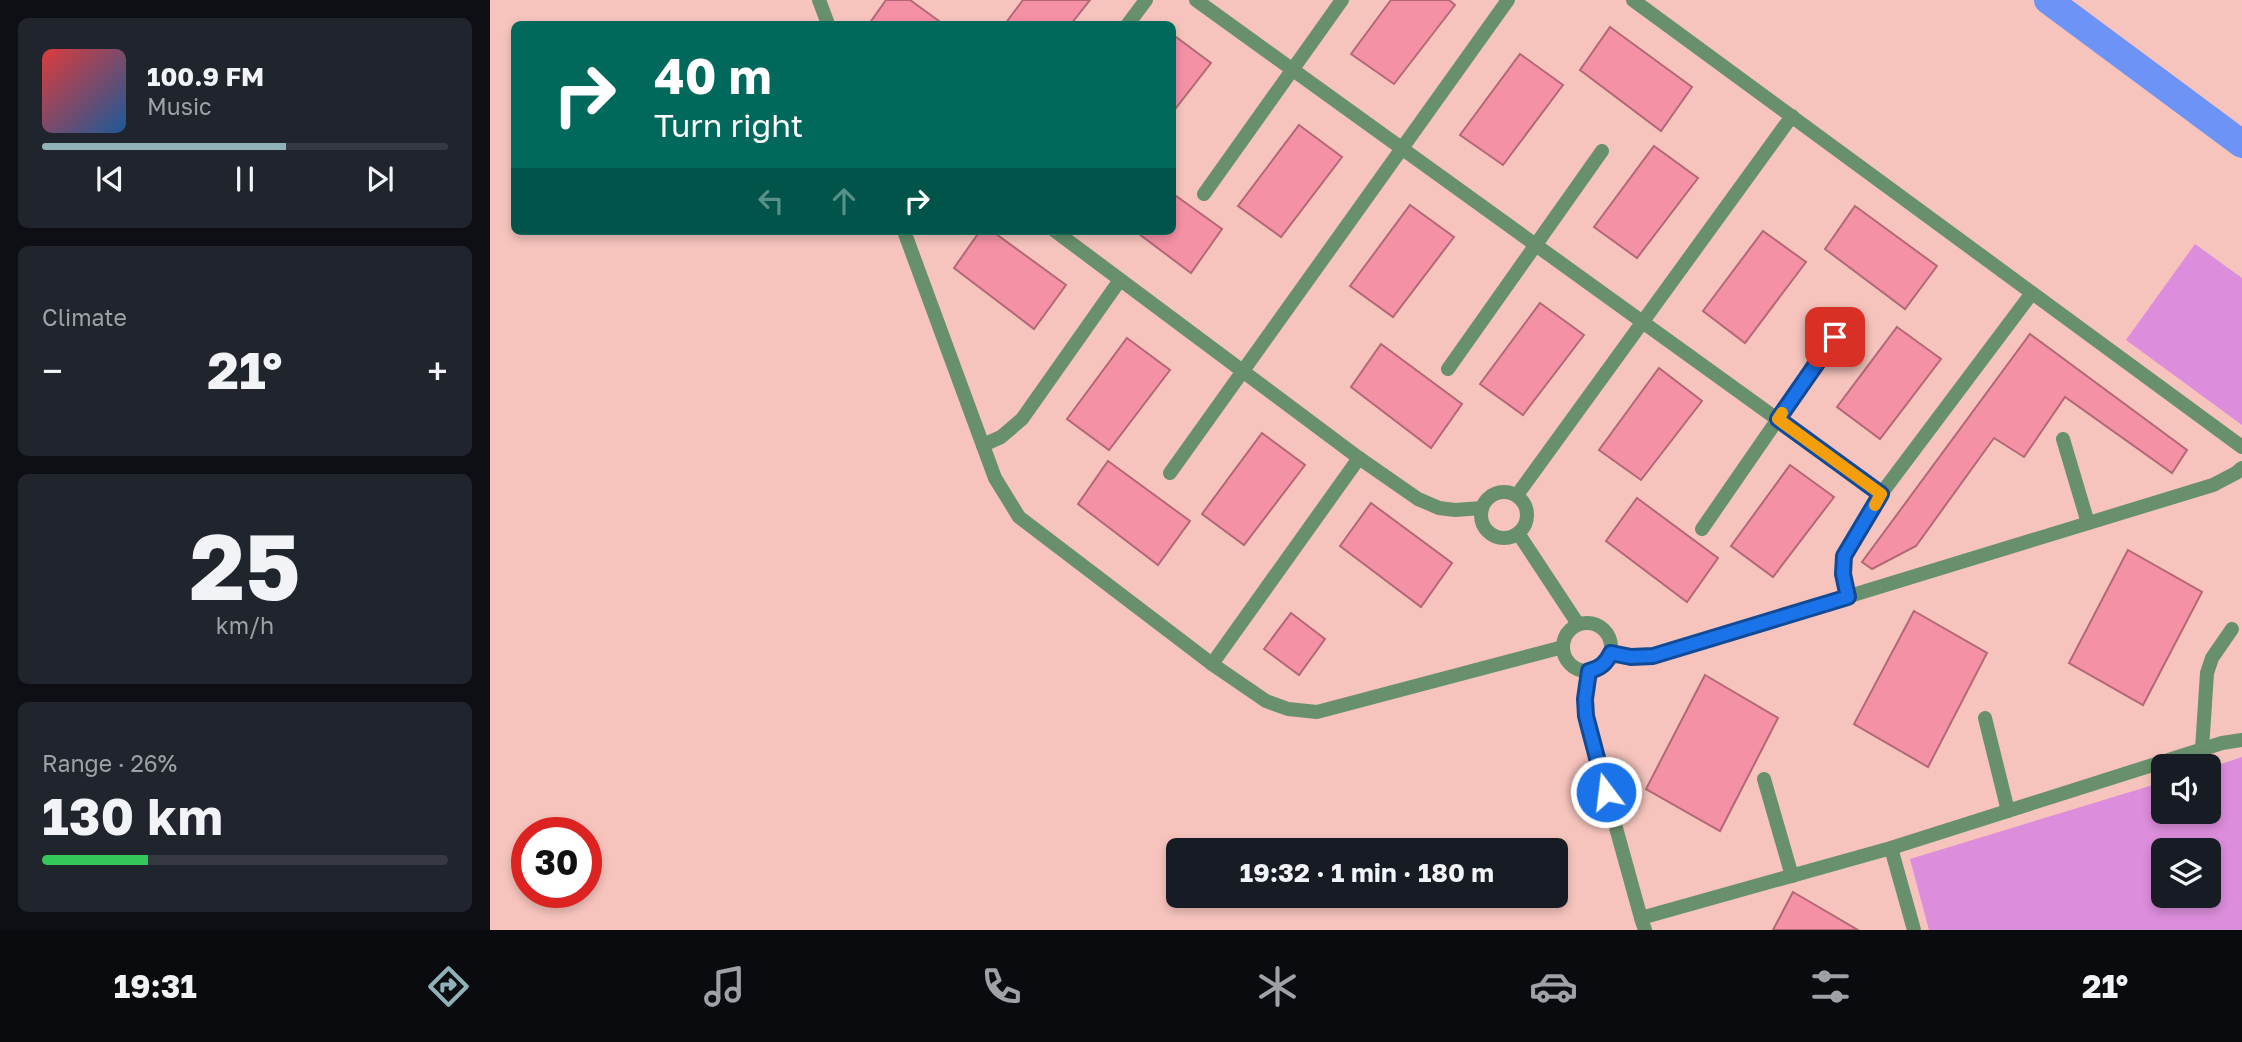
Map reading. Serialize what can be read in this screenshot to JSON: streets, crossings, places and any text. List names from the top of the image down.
{
  "page": {
    "turn": ["40 m", "Turn right"],
    "song": ["100.9 FM", "Music"],
    "tile": [
      "Climate",
      ["25", "km/h"],
      ["Range · 26%", "130 km"]
    ],
    "heat": ["−", "21°", "+"],
    "limit": "30",
    "trip": "19:32 · 1 min · 180 m",
    "tabs": ["19:31", "21°"]
  }
}
